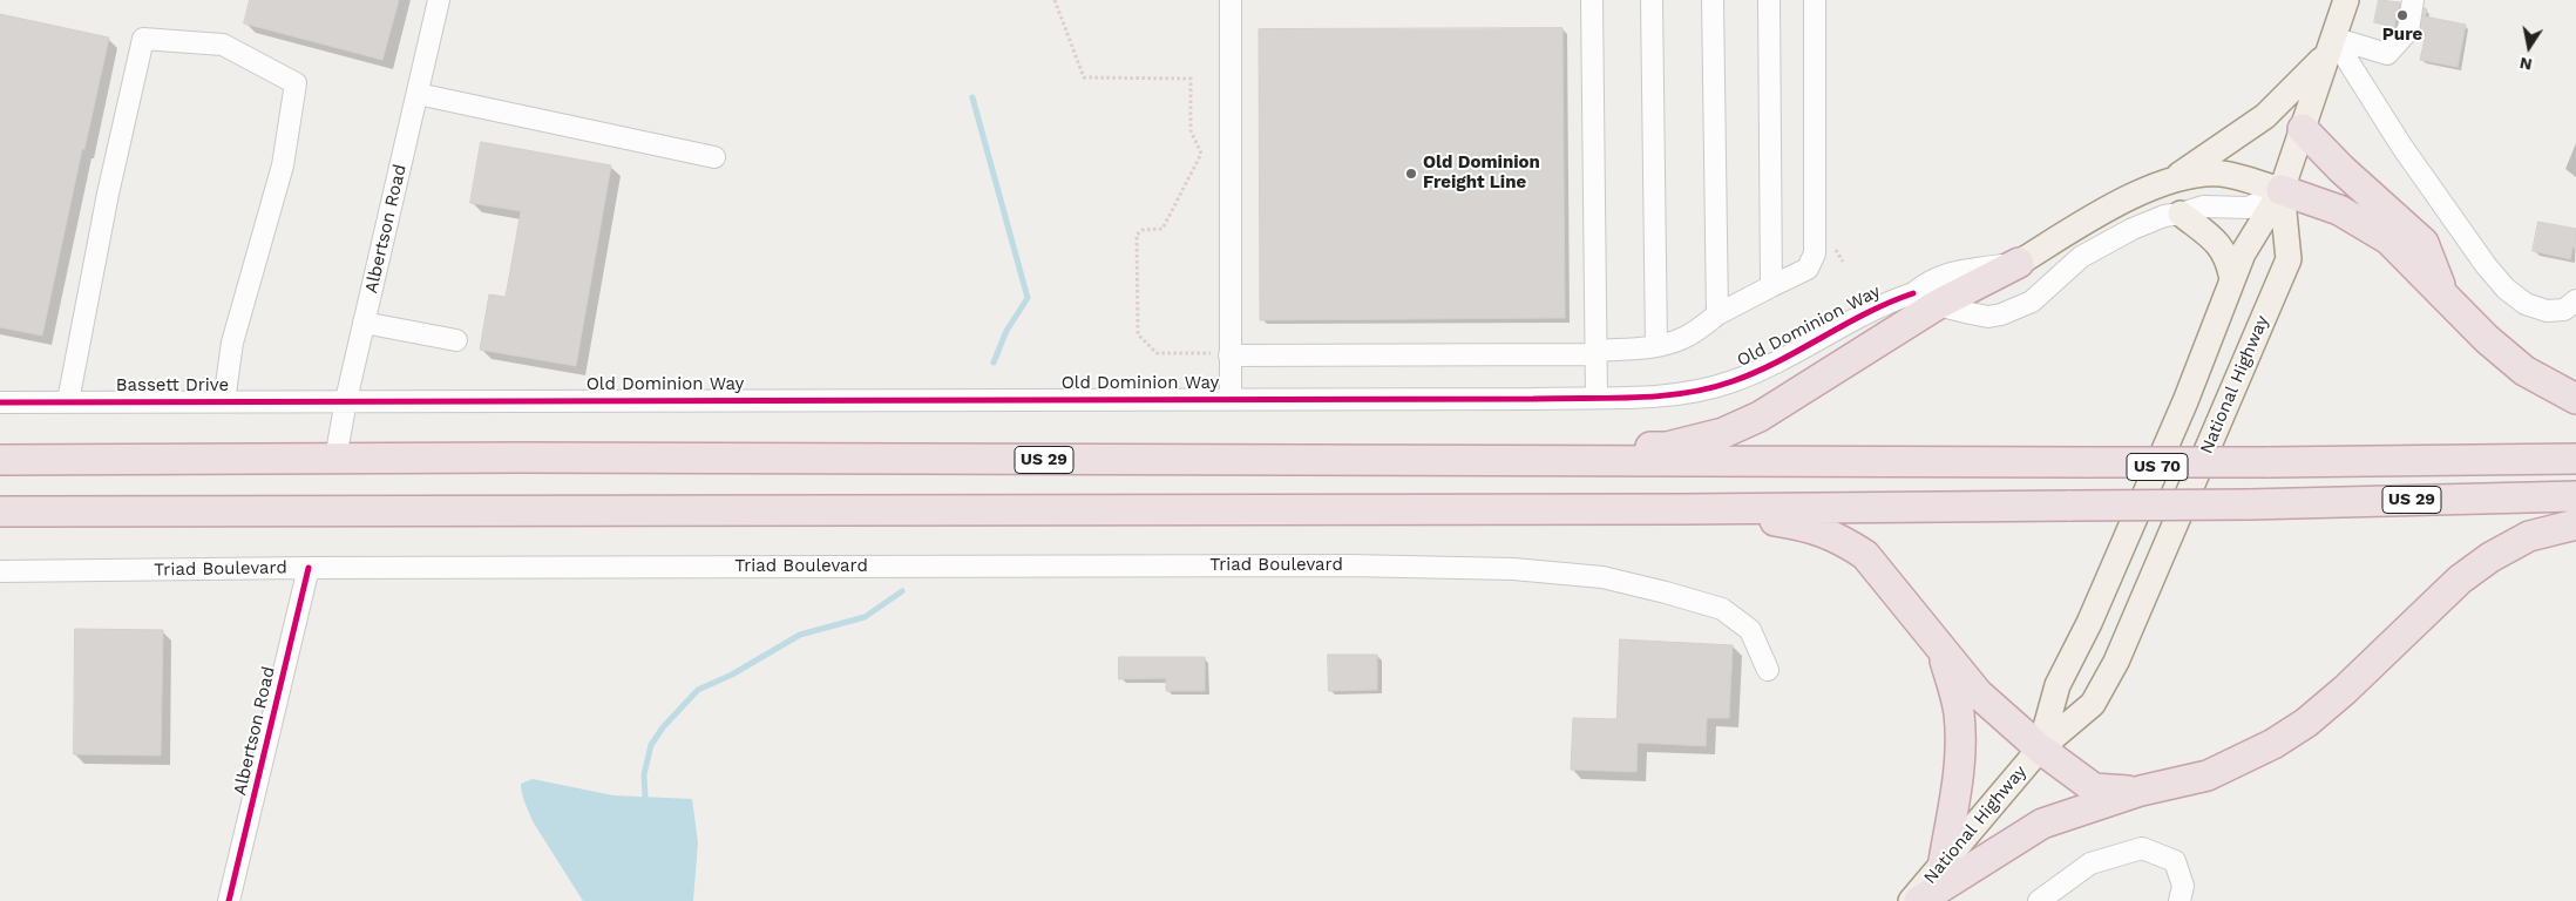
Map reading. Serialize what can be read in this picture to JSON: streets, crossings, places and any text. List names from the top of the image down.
{
  "streets": {
    "highway": ["US 29"],
    "main road": ["National Highway", "US 70"],
    "street": [
      "Albertson Road",
      "Old Dominion Way",
      "Bassett Drive",
      "Triad Boulevard"
    ]
  },
  "crossings": [
    ["Albertson Road", "Old Dominion Way"],
    ["Albertson Road", "Bassett Drive"],
    ["Albertson Road", "US 29"],
    ["Albertson Road", "Triad Boulevard"],
    ["Old Dominion Way", "Bassett Drive"]
  ],
  "places": ["Pure", "Old Dominion Freight Line"],
  "north": "bottom"
}
